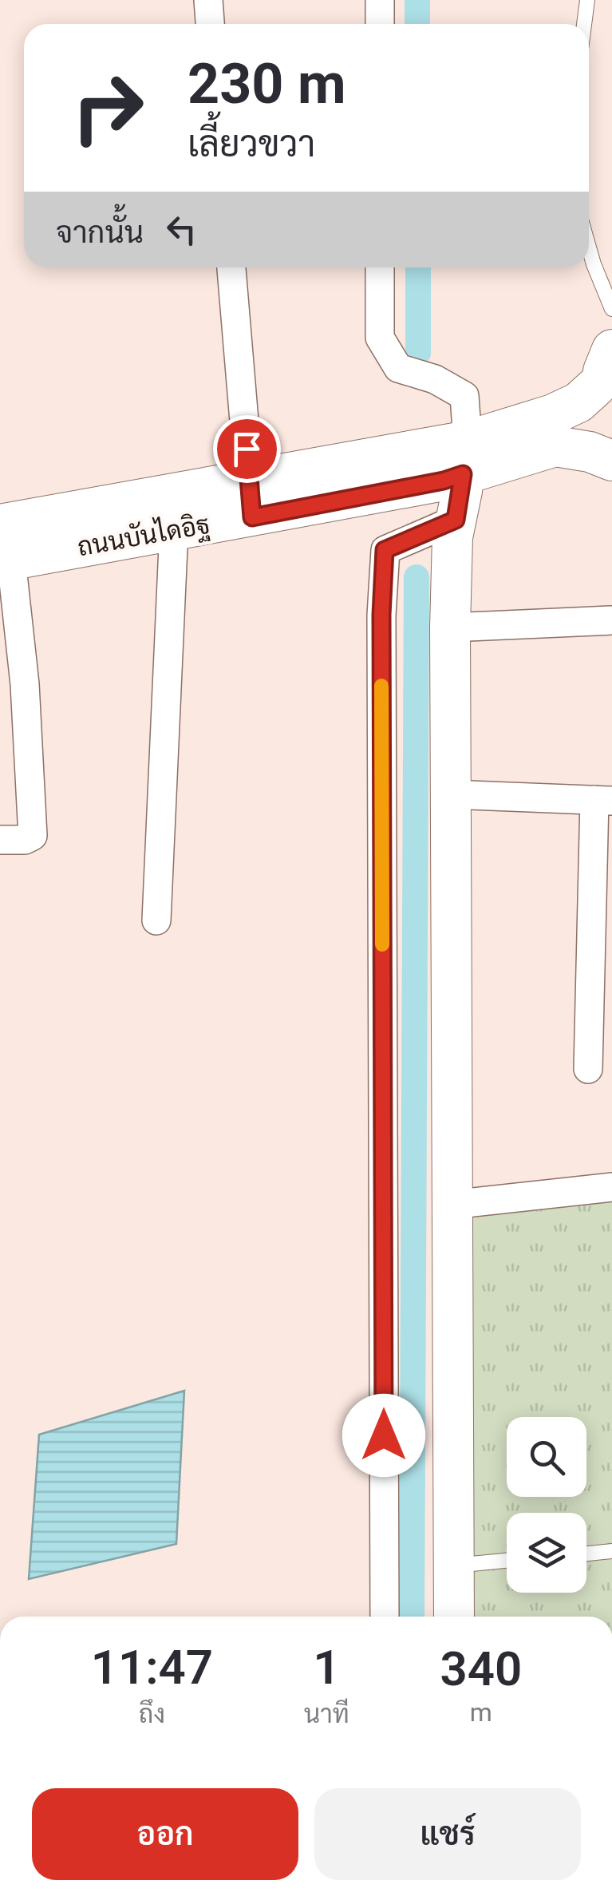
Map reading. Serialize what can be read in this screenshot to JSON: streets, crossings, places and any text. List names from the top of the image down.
{
  "streets": {
    "street": ["ถนนบันไดอิฐ"]
  },
  "page": {
    "turn": ["230 m", "เลี้ยวขวา"],
    "then": "จากนั้น",
    "eta": [
      "11:47",
      "ถึง",
      "1",
      "นาที",
      "340",
      "m"
    ],
    "buttons": ["ออก", "แชร์"]
  }
}
